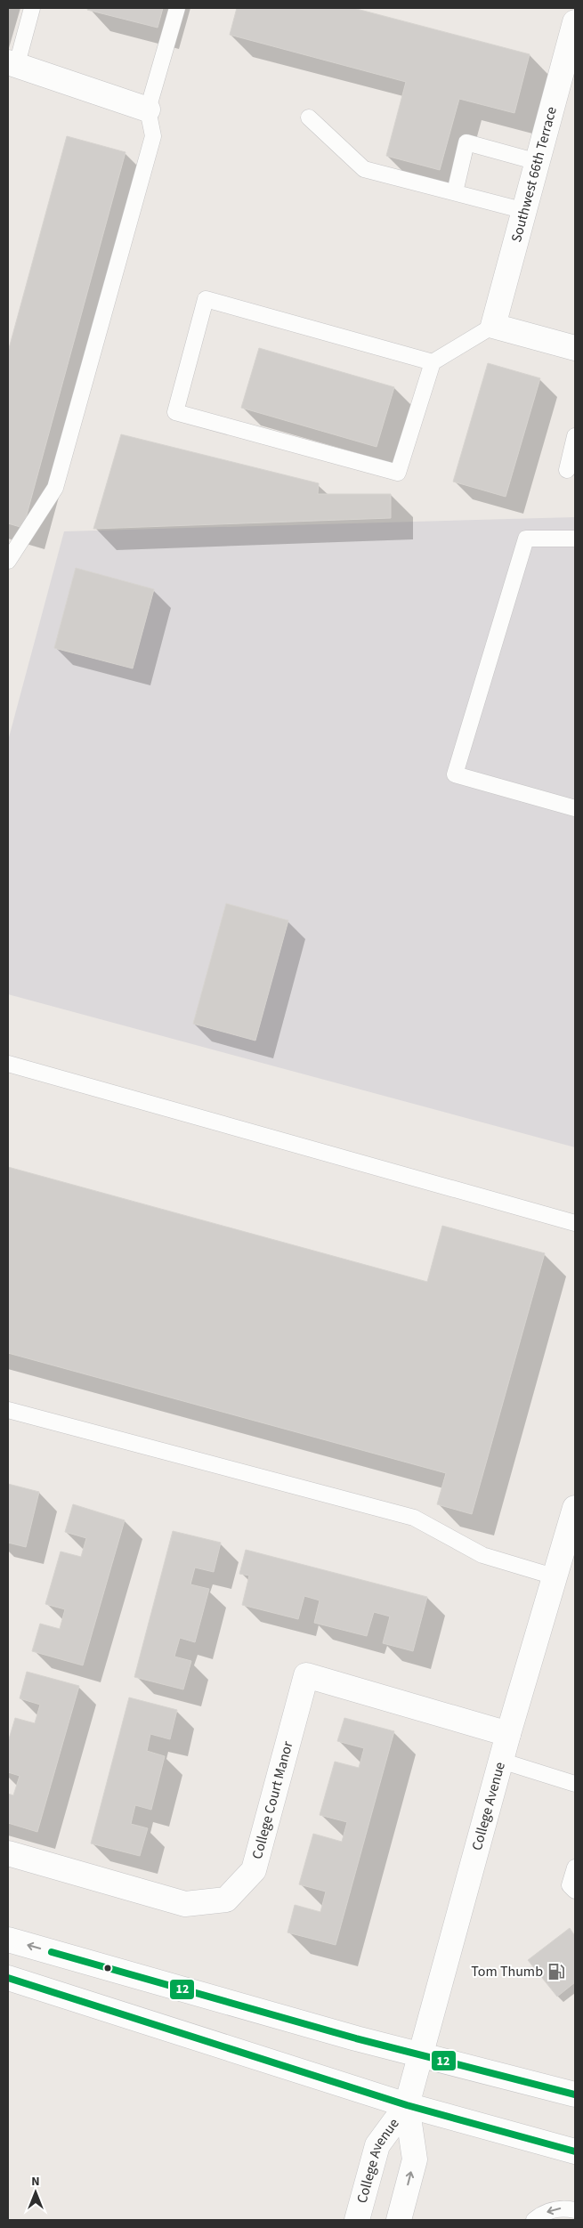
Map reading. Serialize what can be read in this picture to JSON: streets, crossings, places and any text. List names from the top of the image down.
{
  "streets": {
    "street": ["Southwest 66th Terrace", "College Court Manor", "College Avenue"]
  },
  "crossings": [
    ["College Court Manor", "College Avenue"]
  ],
  "places": {
    "fuel station": ["Tom Thumb"]
  },
  "lines": ["transit line 12"],
  "north": "top"
}
